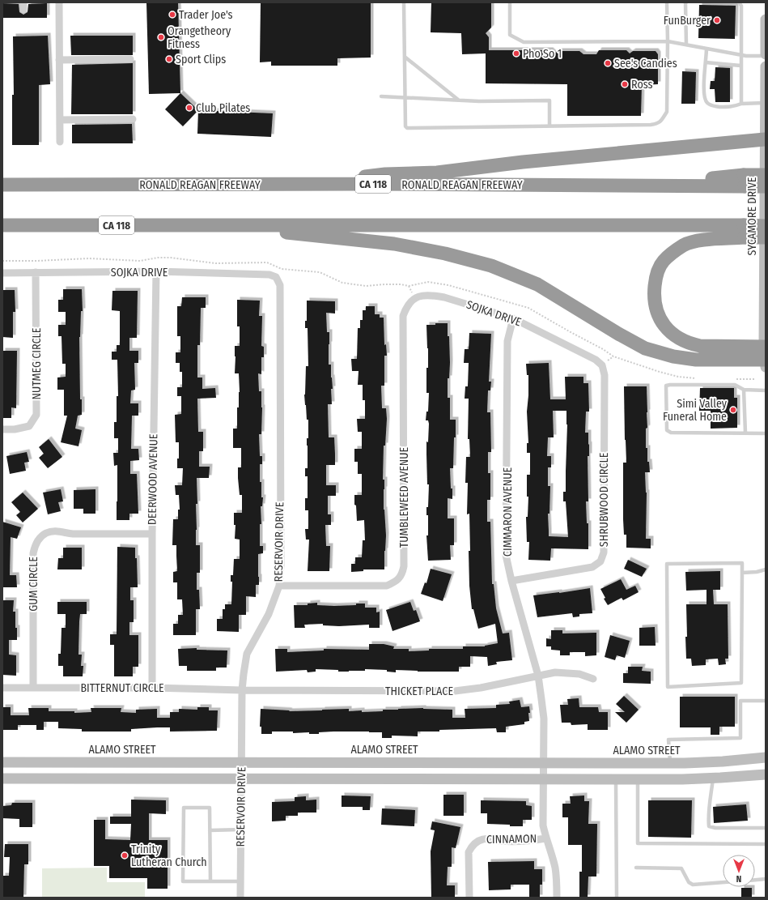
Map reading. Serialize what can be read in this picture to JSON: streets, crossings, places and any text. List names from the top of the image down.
{
  "streets": {
    "highway": ["CA 118", "RONALD REAGAN FREEWAY"],
    "main road": ["SYCAMORE DRIVE", "ALAMO STREET"],
    "street": [
      "SOJKA DRIVE",
      "NUTMEG CIRCLE",
      "DEERWOOD AVENUE",
      "TUMBLEWEED AVENUE",
      "SHRUBWOOD CIRCLE",
      "CIMMARON AVENUE",
      "RESERVOIR DRIVE",
      "GUM CIRCLE",
      "BITTERNUT CIRCLE",
      "THICKET PLACE",
      "CINNAMON"
    ]
  },
  "crossings": [
    ["SOJKA DRIVE", "NUTMEG CIRCLE"],
    ["SOJKA DRIVE", "DEERWOOD AVENUE"],
    ["SOJKA DRIVE", "TUMBLEWEED AVENUE"],
    ["SOJKA DRIVE", "SHRUBWOOD CIRCLE"],
    ["SOJKA DRIVE", "CIMMARON AVENUE"],
    ["SOJKA DRIVE", "RESERVOIR DRIVE"],
    ["DEERWOOD AVENUE", "GUM CIRCLE"],
    ["DEERWOOD AVENUE", "BITTERNUT CIRCLE"],
    ["TUMBLEWEED AVENUE", "RESERVOIR DRIVE"],
    ["SHRUBWOOD CIRCLE", "CIMMARON AVENUE"],
    ["CIMMARON AVENUE", "THICKET PLACE"],
    ["CIMMARON AVENUE", "ALAMO STREET"],
    ["CIMMARON AVENUE", "CINNAMON"],
    ["RESERVOIR DRIVE", "BITTERNUT CIRCLE"],
    ["RESERVOIR DRIVE", "THICKET PLACE"],
    ["RESERVOIR DRIVE", "ALAMO STREET"],
    ["GUM CIRCLE", "BITTERNUT CIRCLE"],
    ["BITTERNUT CIRCLE", "THICKET PLACE"]
  ],
  "places": [
    "Trader Joe's",
    "FunBurger",
    "Orangetheory Fitness",
    "Pho So 1",
    "Sport Clips",
    "See's Candies",
    "Ross",
    "Club Pilates",
    "Simi Valley Funeral Home",
    "Trinity Lutheran Church"
  ],
  "north": "bottom"
}
